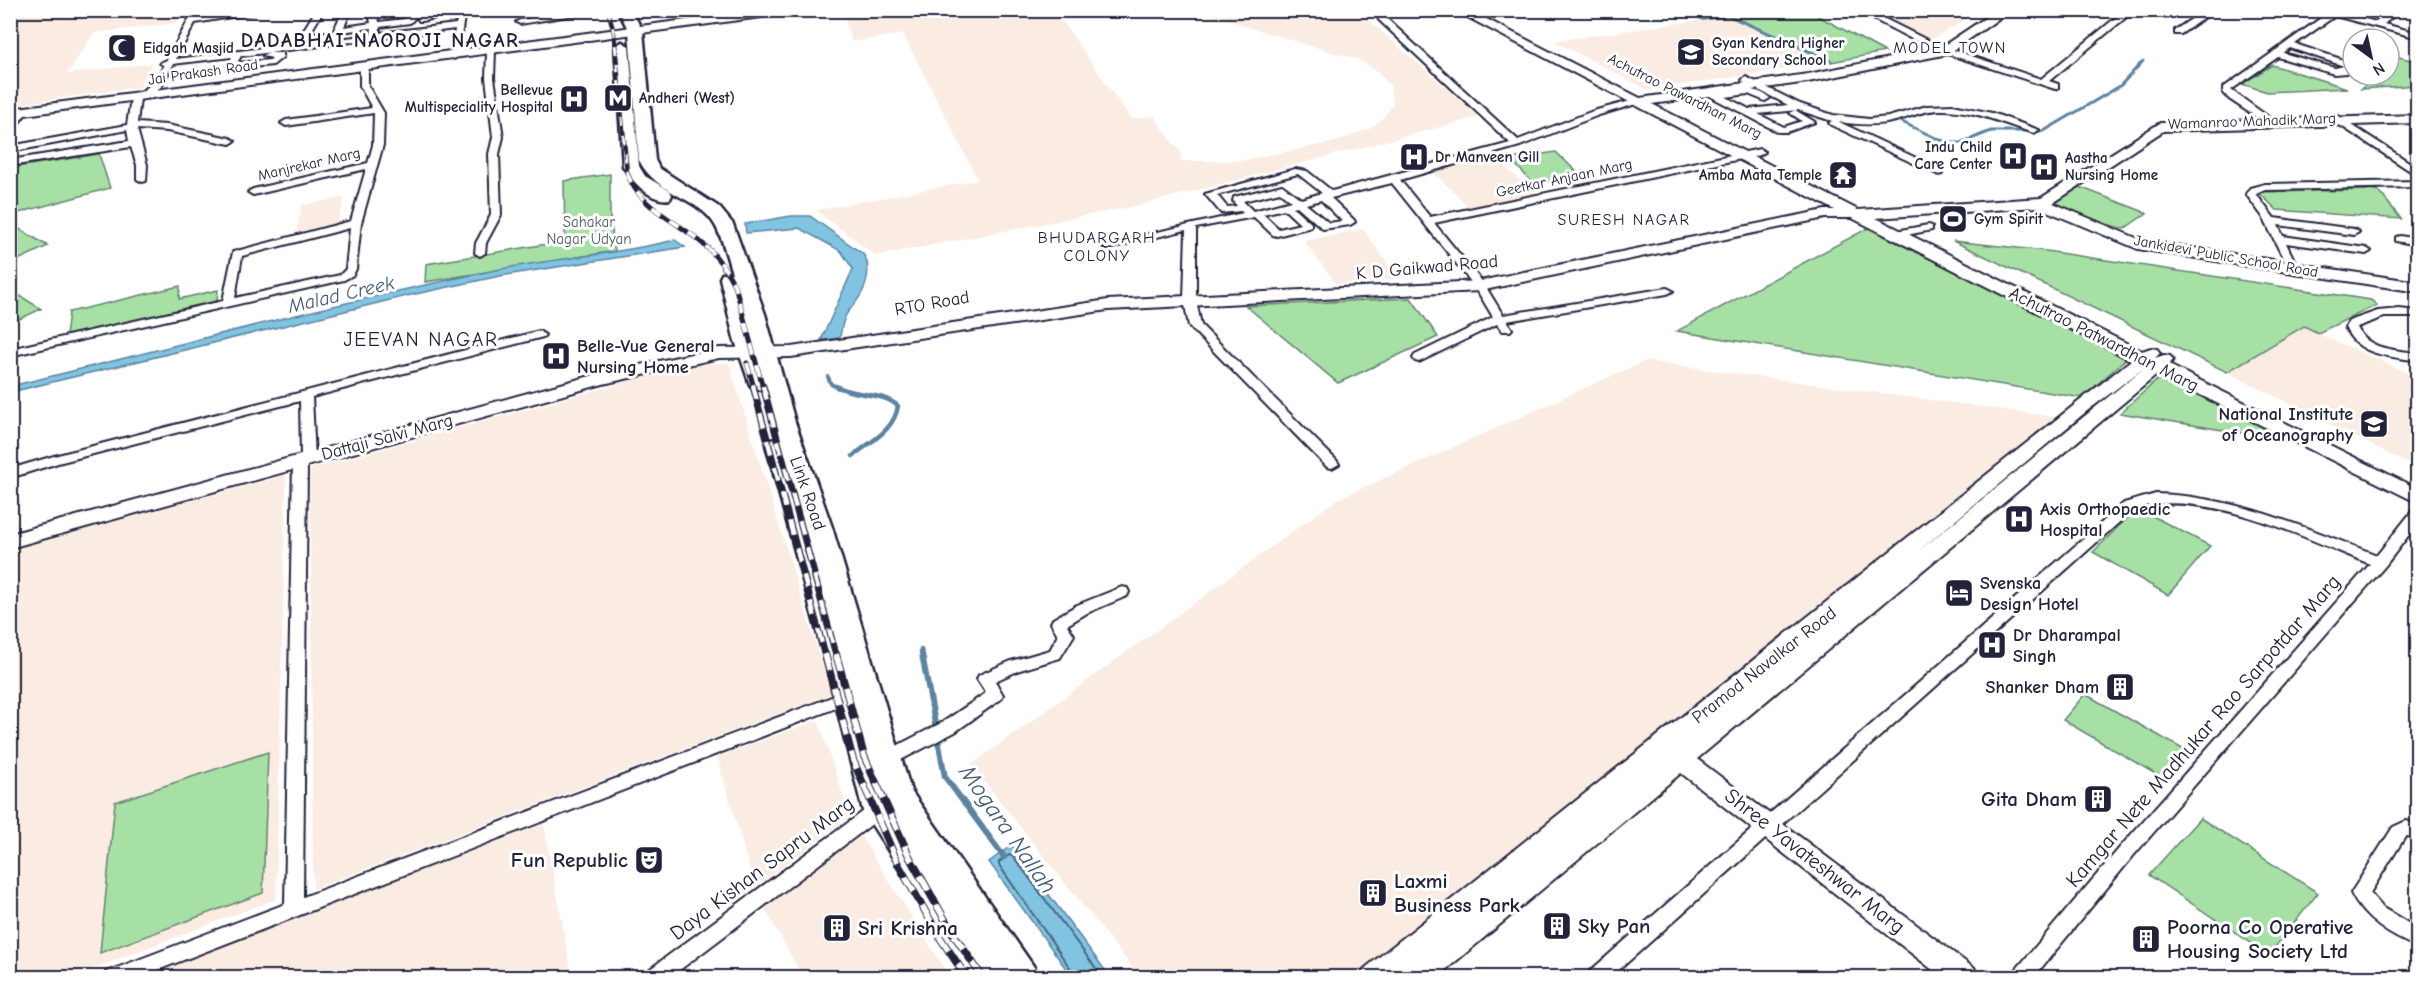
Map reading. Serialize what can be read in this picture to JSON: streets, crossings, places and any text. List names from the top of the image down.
{
  "streets": {
    "main road": ["Link Road"],
    "street": [
      "Jai Prakash Road",
      "Achutrao Pawardhan Marg",
      "Wamanrao Mahadik Marg",
      "Manjrekar Marg",
      "Geetkar Anjaan Marg",
      "Jankidevi Public School Road",
      "K D Gaikwad Road",
      "RTO Road",
      "Achutrao Patwardhan Marg",
      "Dattaji Salvi Marg",
      "Pramod Navalkar Road",
      "Kamgar Nete Madhukar Rao Sarpotdar Marg",
      "Shree Yavateshwar Marg",
      "Daya Kishan Sapru Marg"
    ]
  },
  "crossings": [
    ["Jai Prakash Road", "Manjrekar Marg"],
    ["Jai Prakash Road", "Link Road"],
    ["Achutrao Pawardhan Marg", "Wamanrao Mahadik Marg"],
    ["Achutrao Pawardhan Marg", "Geetkar Anjaan Marg"],
    ["Achutrao Pawardhan Marg", "K D Gaikwad Road"],
    ["Achutrao Pawardhan Marg", "Achutrao Patwardhan Marg"],
    ["Wamanrao Mahadik Marg", "Jankidevi Public School Road"],
    ["Wamanrao Mahadik Marg", "K D Gaikwad Road"],
    ["Wamanrao Mahadik Marg", "Achutrao Patwardhan Marg"],
    ["K D Gaikwad Road", "RTO Road"],
    ["K D Gaikwad Road", "Achutrao Patwardhan Marg"],
    ["RTO Road", "Dattaji Salvi Marg"],
    ["RTO Road", "Link Road"],
    ["Achutrao Patwardhan Marg", "Pramod Navalkar Road"],
    ["Dattaji Salvi Marg", "Link Road"],
    ["Link Road", "Daya Kishan Sapru Marg"],
    ["Pramod Navalkar Road", "Shree Yavateshwar Marg"]
  ],
  "districts": [
    "DADABHAI NAOROJI NAGAR",
    "MODEL TOWN",
    "SURESH NAGAR",
    "BHUDARGARH COLONY",
    "JEEVAN NAGAR"
  ],
  "water": ["Malad Creek", "Mogara Nallah"],
  "parks": ["Sahakar Nagar Udyan"],
  "places": {
    "mosque": ["Eidgah Masjid"],
    "school or university": ["Gyan Kendra Higher Secondary School", "National Institute of Oceanography"],
    "metro station": ["Andheri (West)"],
    "hospital": [
      "Bellevue Multispeciality Hospital",
      "Indu Child Care Center",
      "Dr Manveen Gill",
      "Aastha Nursing Home",
      "Belle-Vue General Nursing Home",
      "Axis Orthopaedic Hospital",
      "Dr Dharampal Singh"
    ],
    "temple": ["Amba Mata Temple"],
    "sports": ["Gym Spirit"],
    "hotel": ["Svenska Design Hotel"],
    "building": [
      "Shanker Dham",
      "Gita Dham",
      "Laxmi Business Park",
      "Sky Pan",
      "Sri Krishna",
      "Poorna Co Operative Housing Society Ltd"
    ],
    "theatre": ["Fun Republic"]
  },
  "north": "bottom right"
}
